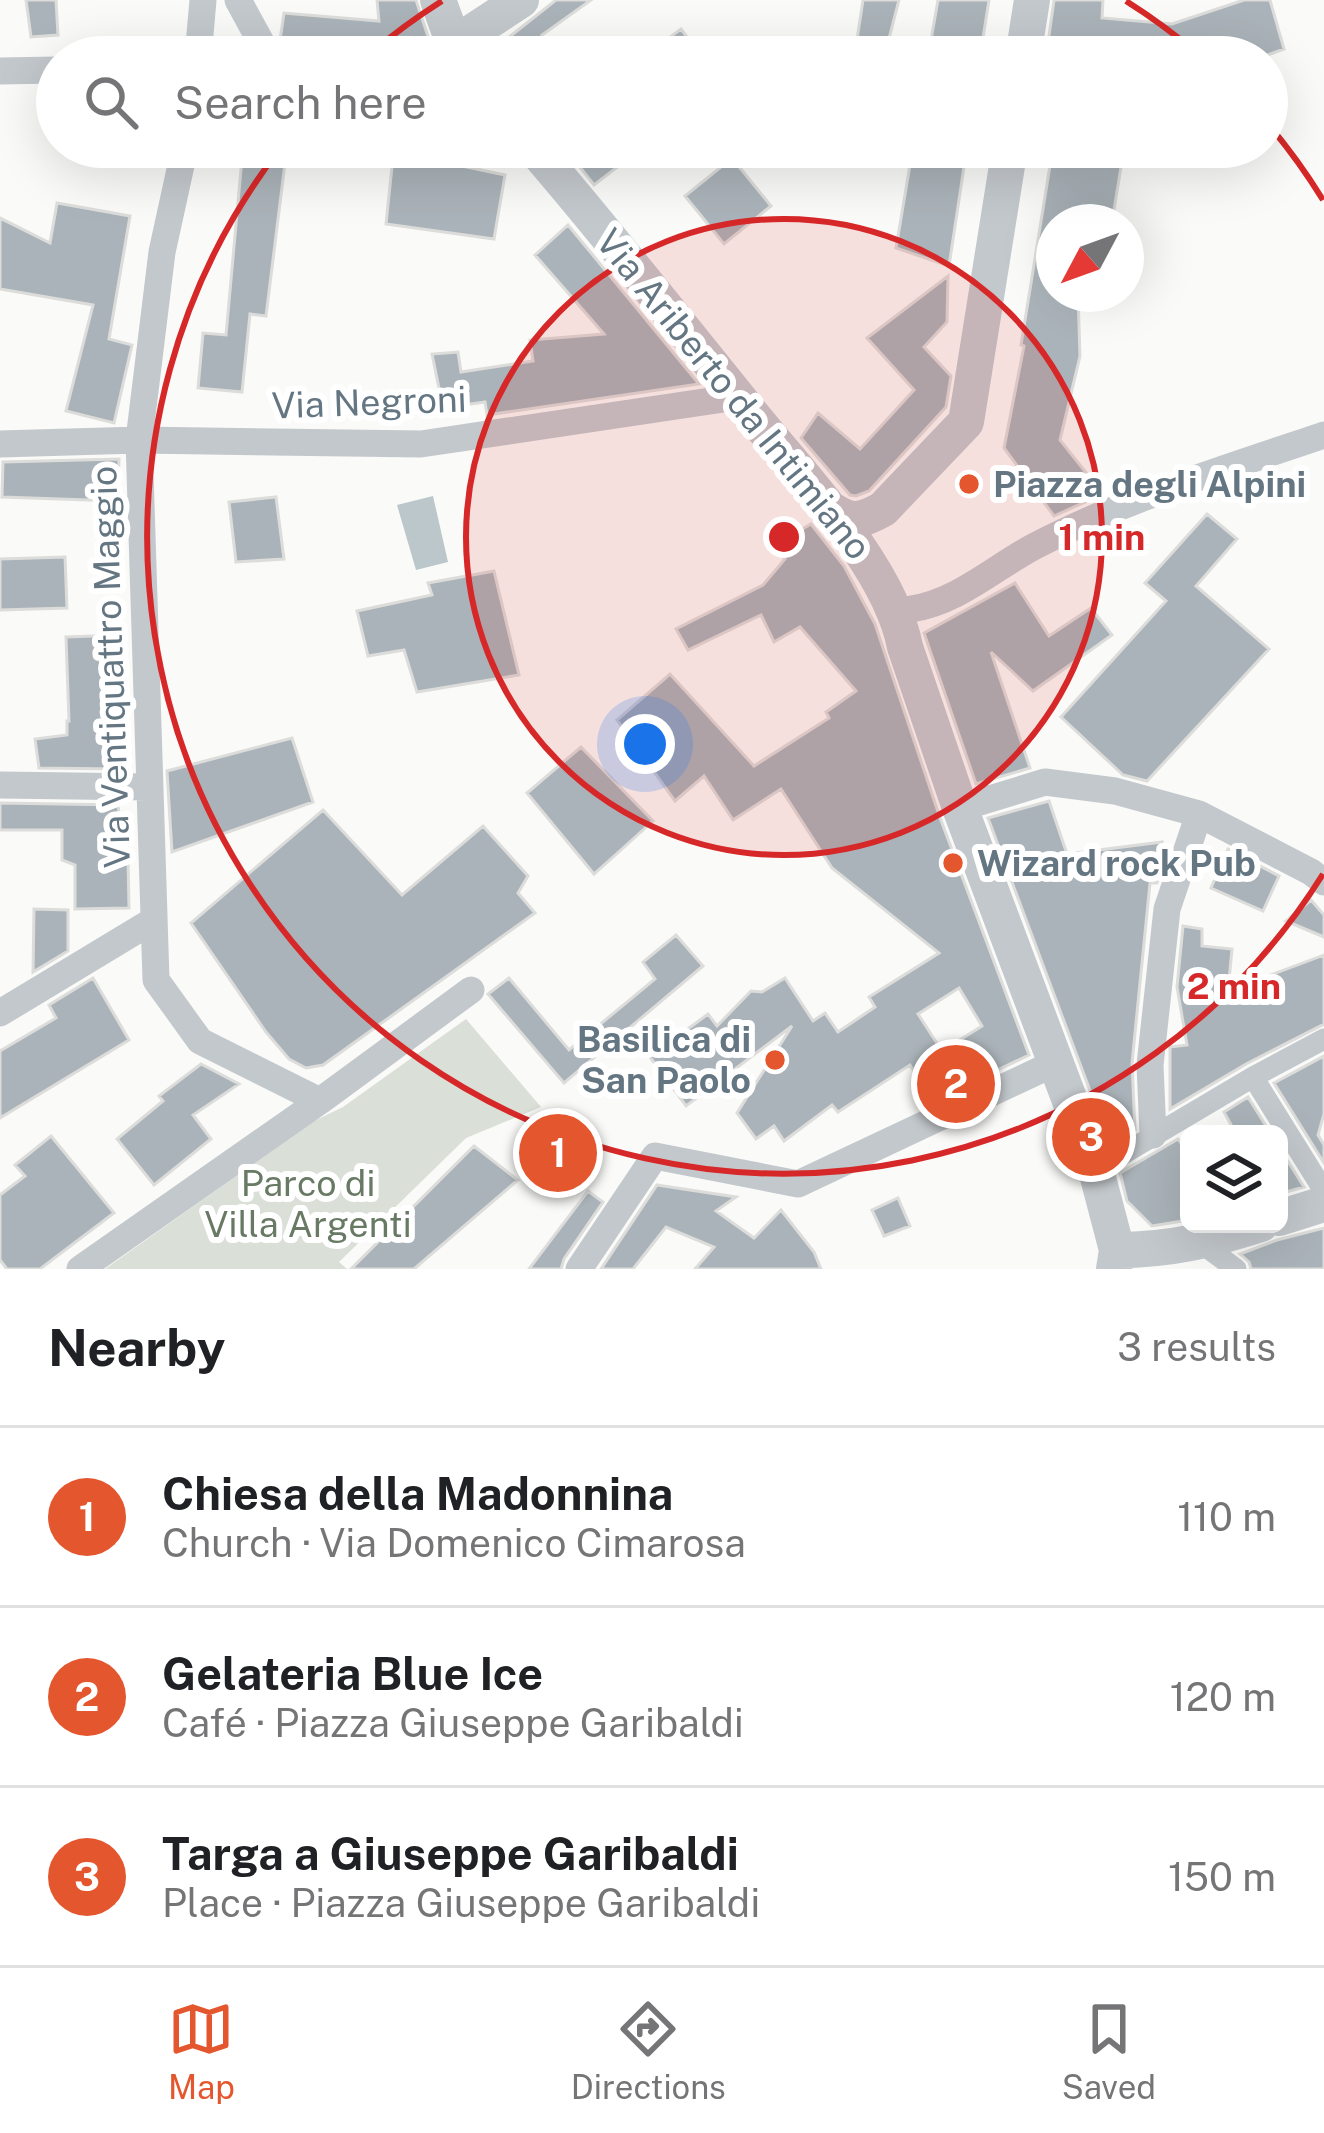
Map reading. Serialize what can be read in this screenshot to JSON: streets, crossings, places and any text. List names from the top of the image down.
{
  "streets": {
    "street": ["Via Ariberto da Intimiano", "Via Negroni", "Via Ventiquattro Maggio"]
  },
  "crossings": [
    ["Via Ariberto da Intimiano", "Via Negroni"],
    ["Via Negroni", "Via Ventiquattro Maggio"]
  ],
  "parks": ["Parco di Villa Argenti"],
  "places": ["Piazza degli Alpini", "Wizard rock Pub", "Basilica di San Paolo"],
  "north": "bottom left",
  "page": {
    "search": "Search here",
    "pins": ["2", "3", "1"],
    "heading": ["Nearby", "3 results"],
    "list": [
      {
        "mark": "1",
        "name": "Chiesa della Madonnina",
        "note": "Church · Via Domenico Cimarosa",
        "value": "110 m"
      },
      {
        "mark": "2",
        "name": "Gelateria Blue Ice",
        "note": "Café · Piazza Giuseppe Garibaldi",
        "value": "120 m"
      },
      {
        "mark": "3",
        "name": "Targa a Giuseppe Garibaldi",
        "note": "Place · Piazza Giuseppe Garibaldi",
        "value": "150 m"
      }
    ],
    "nav": ["Map", "Directions", "Saved"]
  },
  "rings": ["1 min", "2 min"]
}
